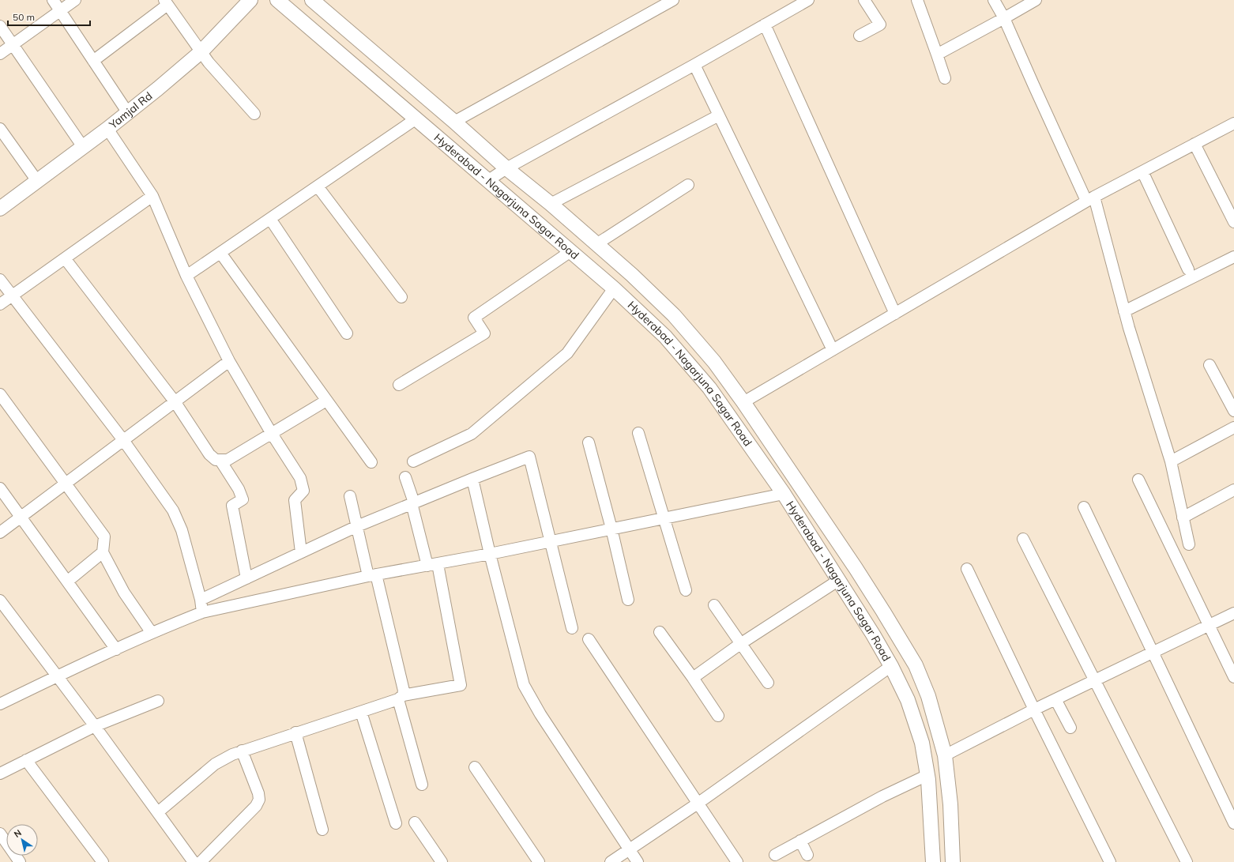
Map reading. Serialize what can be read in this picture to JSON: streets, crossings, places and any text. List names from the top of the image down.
{
  "streets": {
    "main road": ["Yamjal Rd", "Hyderabad - Nagarjuna Sagar Road"]
  },
  "scale_bar": "50 m",
  "north": "top left"
}
